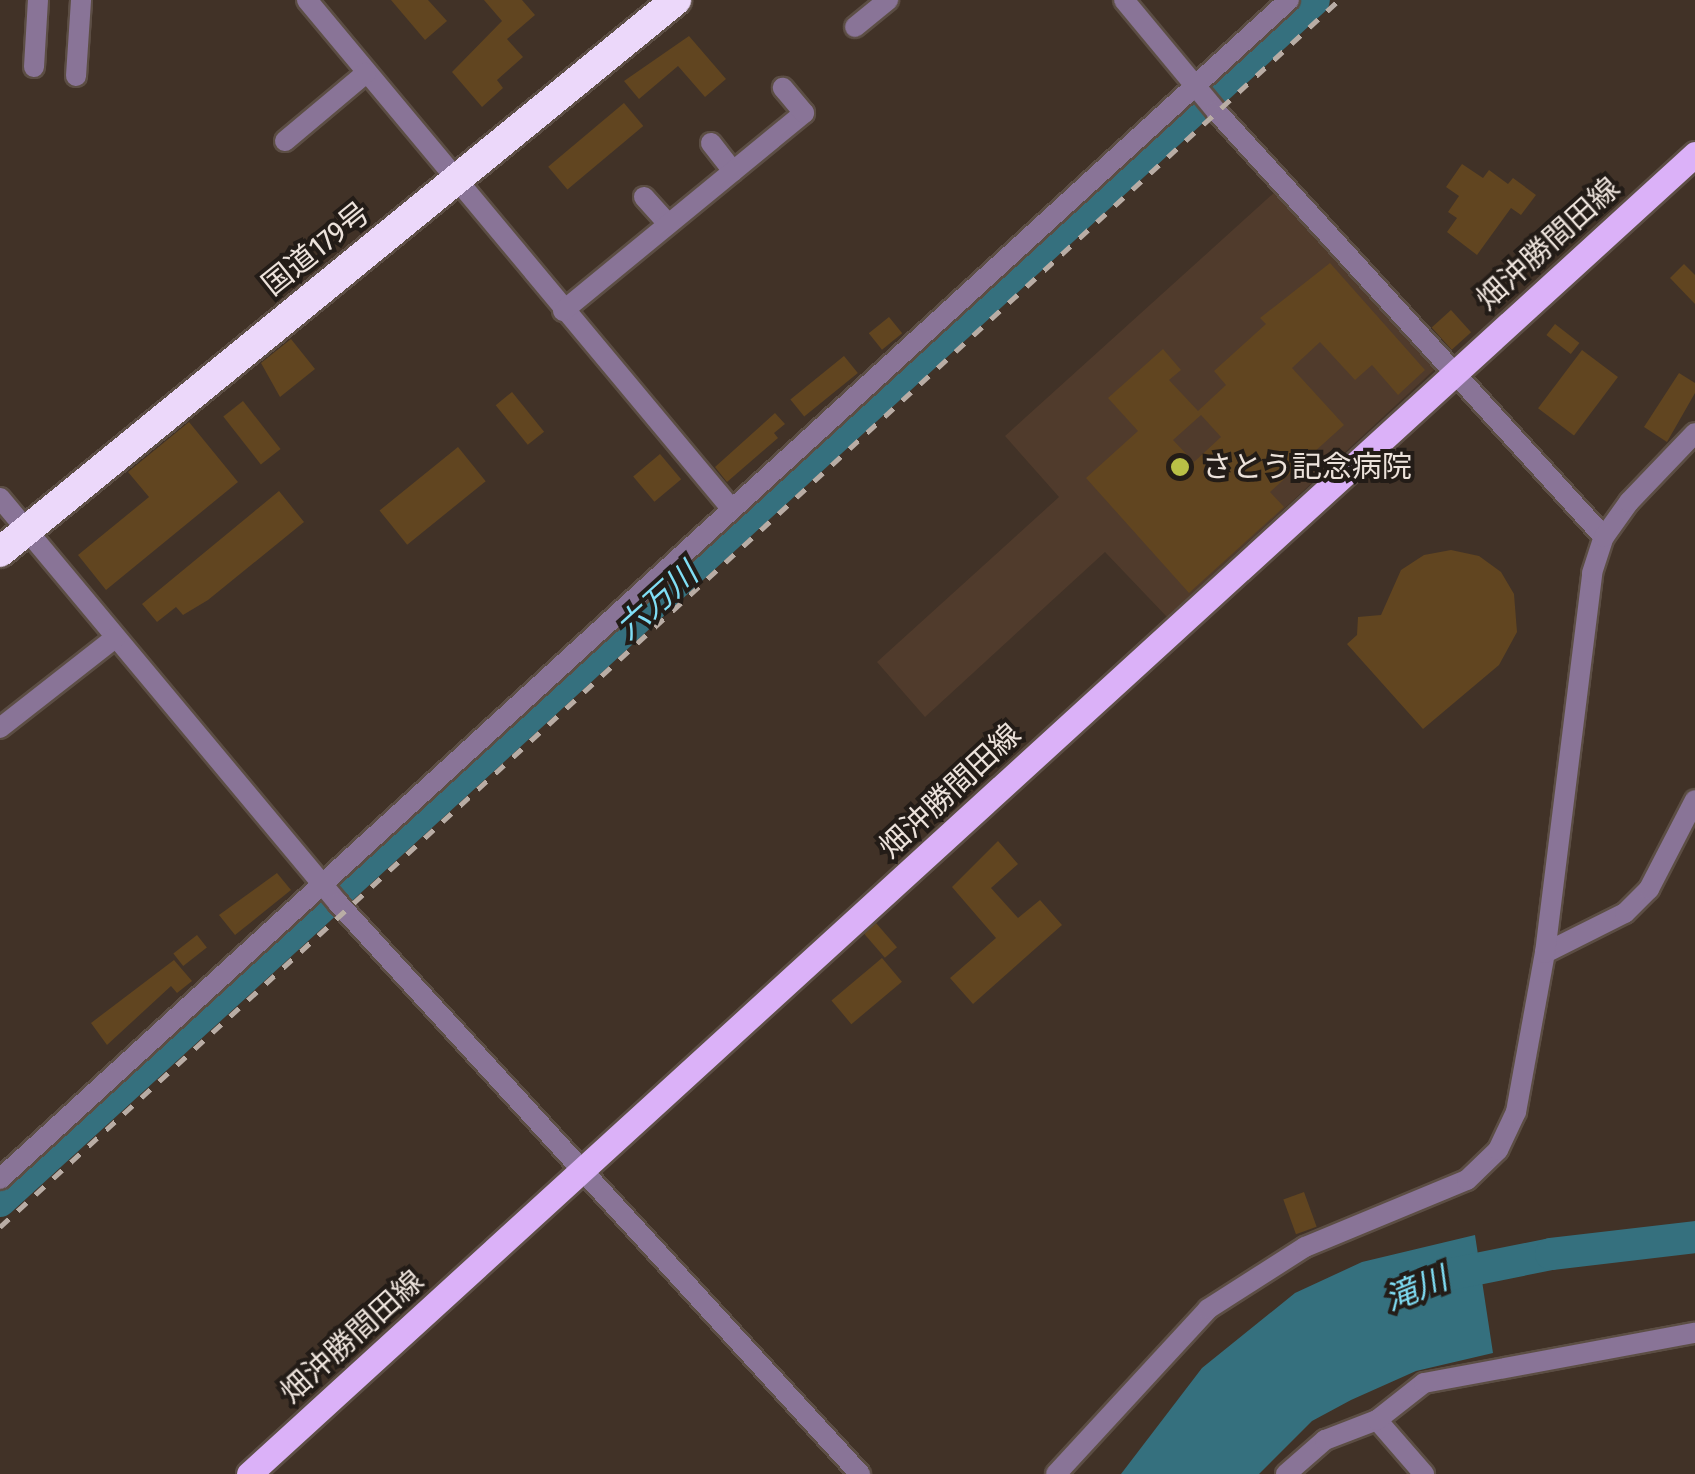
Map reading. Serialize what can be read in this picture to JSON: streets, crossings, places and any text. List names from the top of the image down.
{
  "streets": {
    "highway": ["国道179号"],
    "main road": ["畑沖勝間田線"]
  },
  "water": ["六万川", "滝川"],
  "places": ["さとう記念病院"]
}
